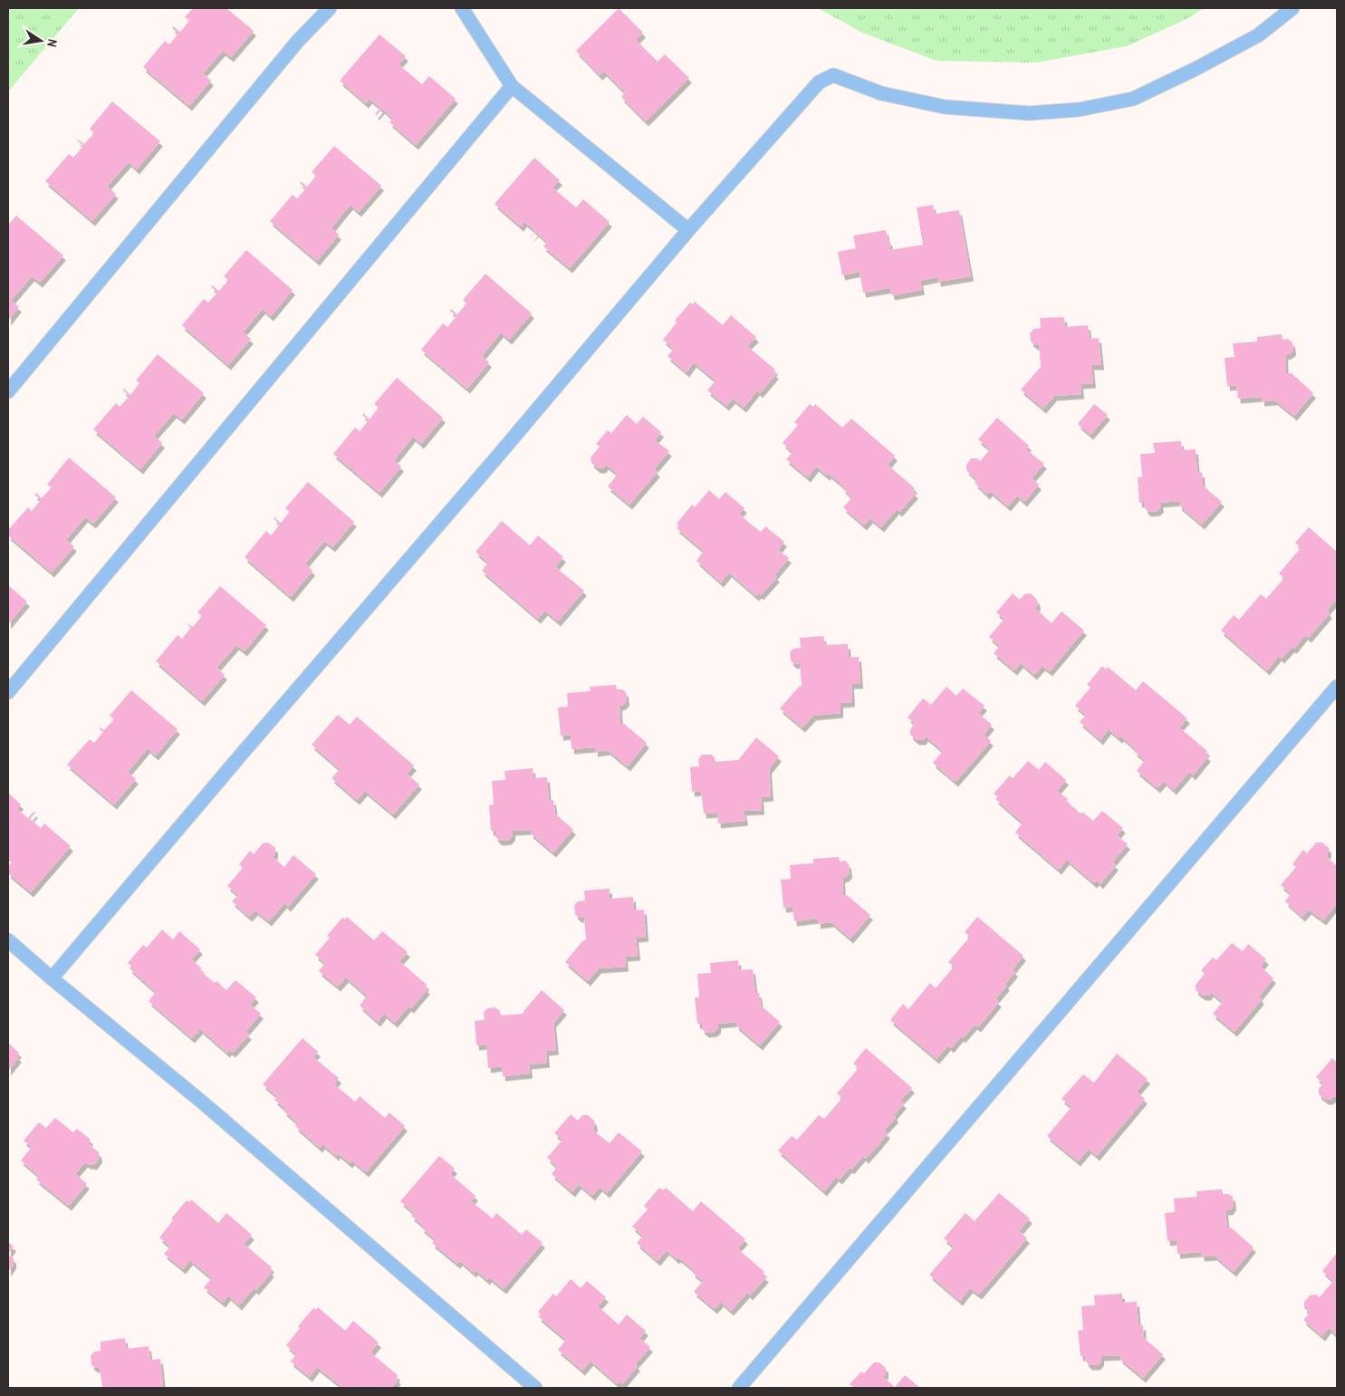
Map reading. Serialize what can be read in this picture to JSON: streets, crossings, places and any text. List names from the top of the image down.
{
  "north": "right"
}
